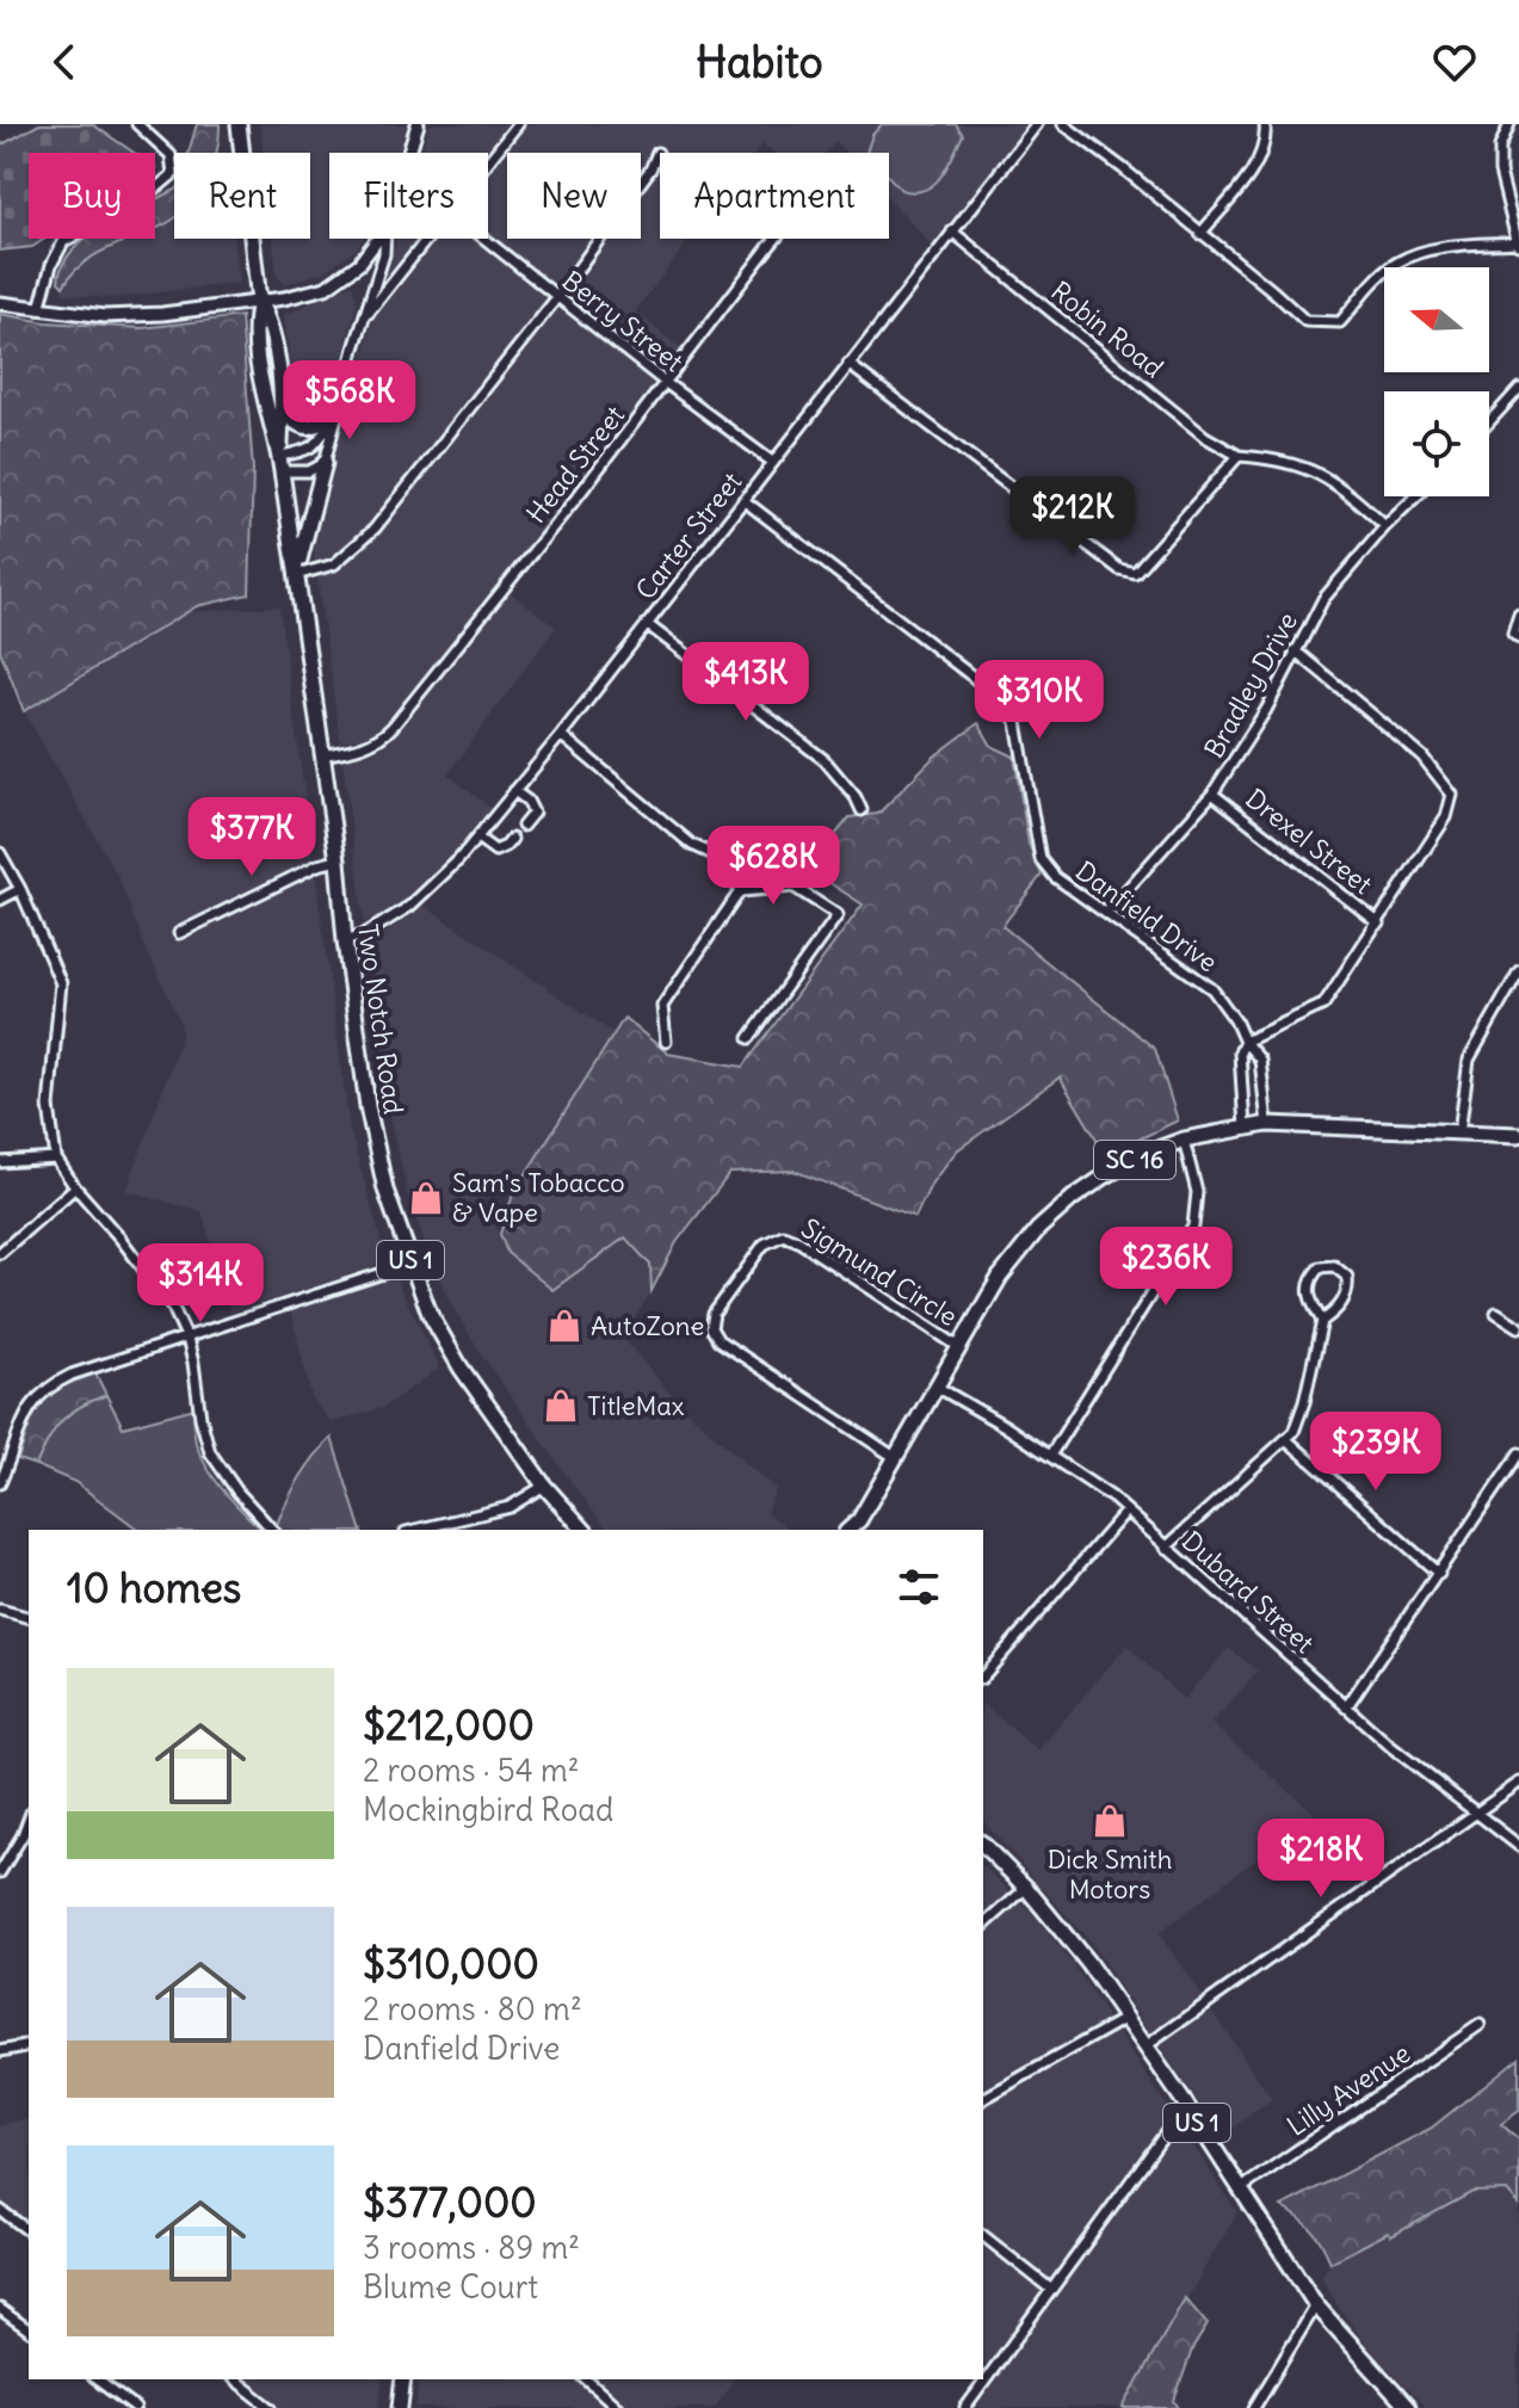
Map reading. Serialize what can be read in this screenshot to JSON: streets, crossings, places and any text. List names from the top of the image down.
{
  "streets": {
    "main road": ["Two Notch Road", "SC 16", "US 1"],
    "street": [
      "Berry Street",
      "Robin Road",
      "Head Street",
      "Carter Street",
      "Bradley Drive",
      "Drexel Street",
      "Danfield Drive",
      "Sigmund Circle",
      "Dubard Street",
      "Lilly Avenue"
    ]
  },
  "crossings": [
    ["Berry Street", "Head Street"],
    ["Berry Street", "Carter Street"],
    ["Robin Road", "Carter Street"],
    ["Head Street", "Two Notch Road"],
    ["Carter Street", "Danfield Drive"],
    ["Carter Street", "Two Notch Road"],
    ["Bradley Drive", "Drexel Street"],
    ["Bradley Drive", "Danfield Drive"],
    ["Danfield Drive", "SC 16"],
    ["SC 16", "Sigmund Circle"],
    ["SC 16", "Dubard Street"],
    ["US 1", "Lilly Avenue"]
  ],
  "places": {
    "shop": [
      "Sam's Tobacco & Vape",
      "AutoZone",
      "TitleMax",
      "Dick Smith Motors"
    ]
  },
  "north": "left",
  "page": {
    "header": "Habito",
    "chip": [
      "Buy",
      "Rent",
      "Filters",
      "New",
      "Apartment"
    ],
    "price": [
      "$568K",
      "$212K",
      "$413K",
      "$310K",
      "$377K",
      "$628K",
      "$236K",
      "$314K",
      "$239K",
      "$218K"
    ],
    "heading": "10 homes",
    "list": [
      {
        "name": "$212,000",
        "note": "2 rooms · 54 m² · Mockingbird Road"
      },
      {
        "name": "$310,000",
        "note": "2 rooms · 80 m² · Danfield Drive"
      },
      {
        "name": "$377,000",
        "note": "3 rooms · 89 m² · Blume Court"
      }
    ]
  }
}
